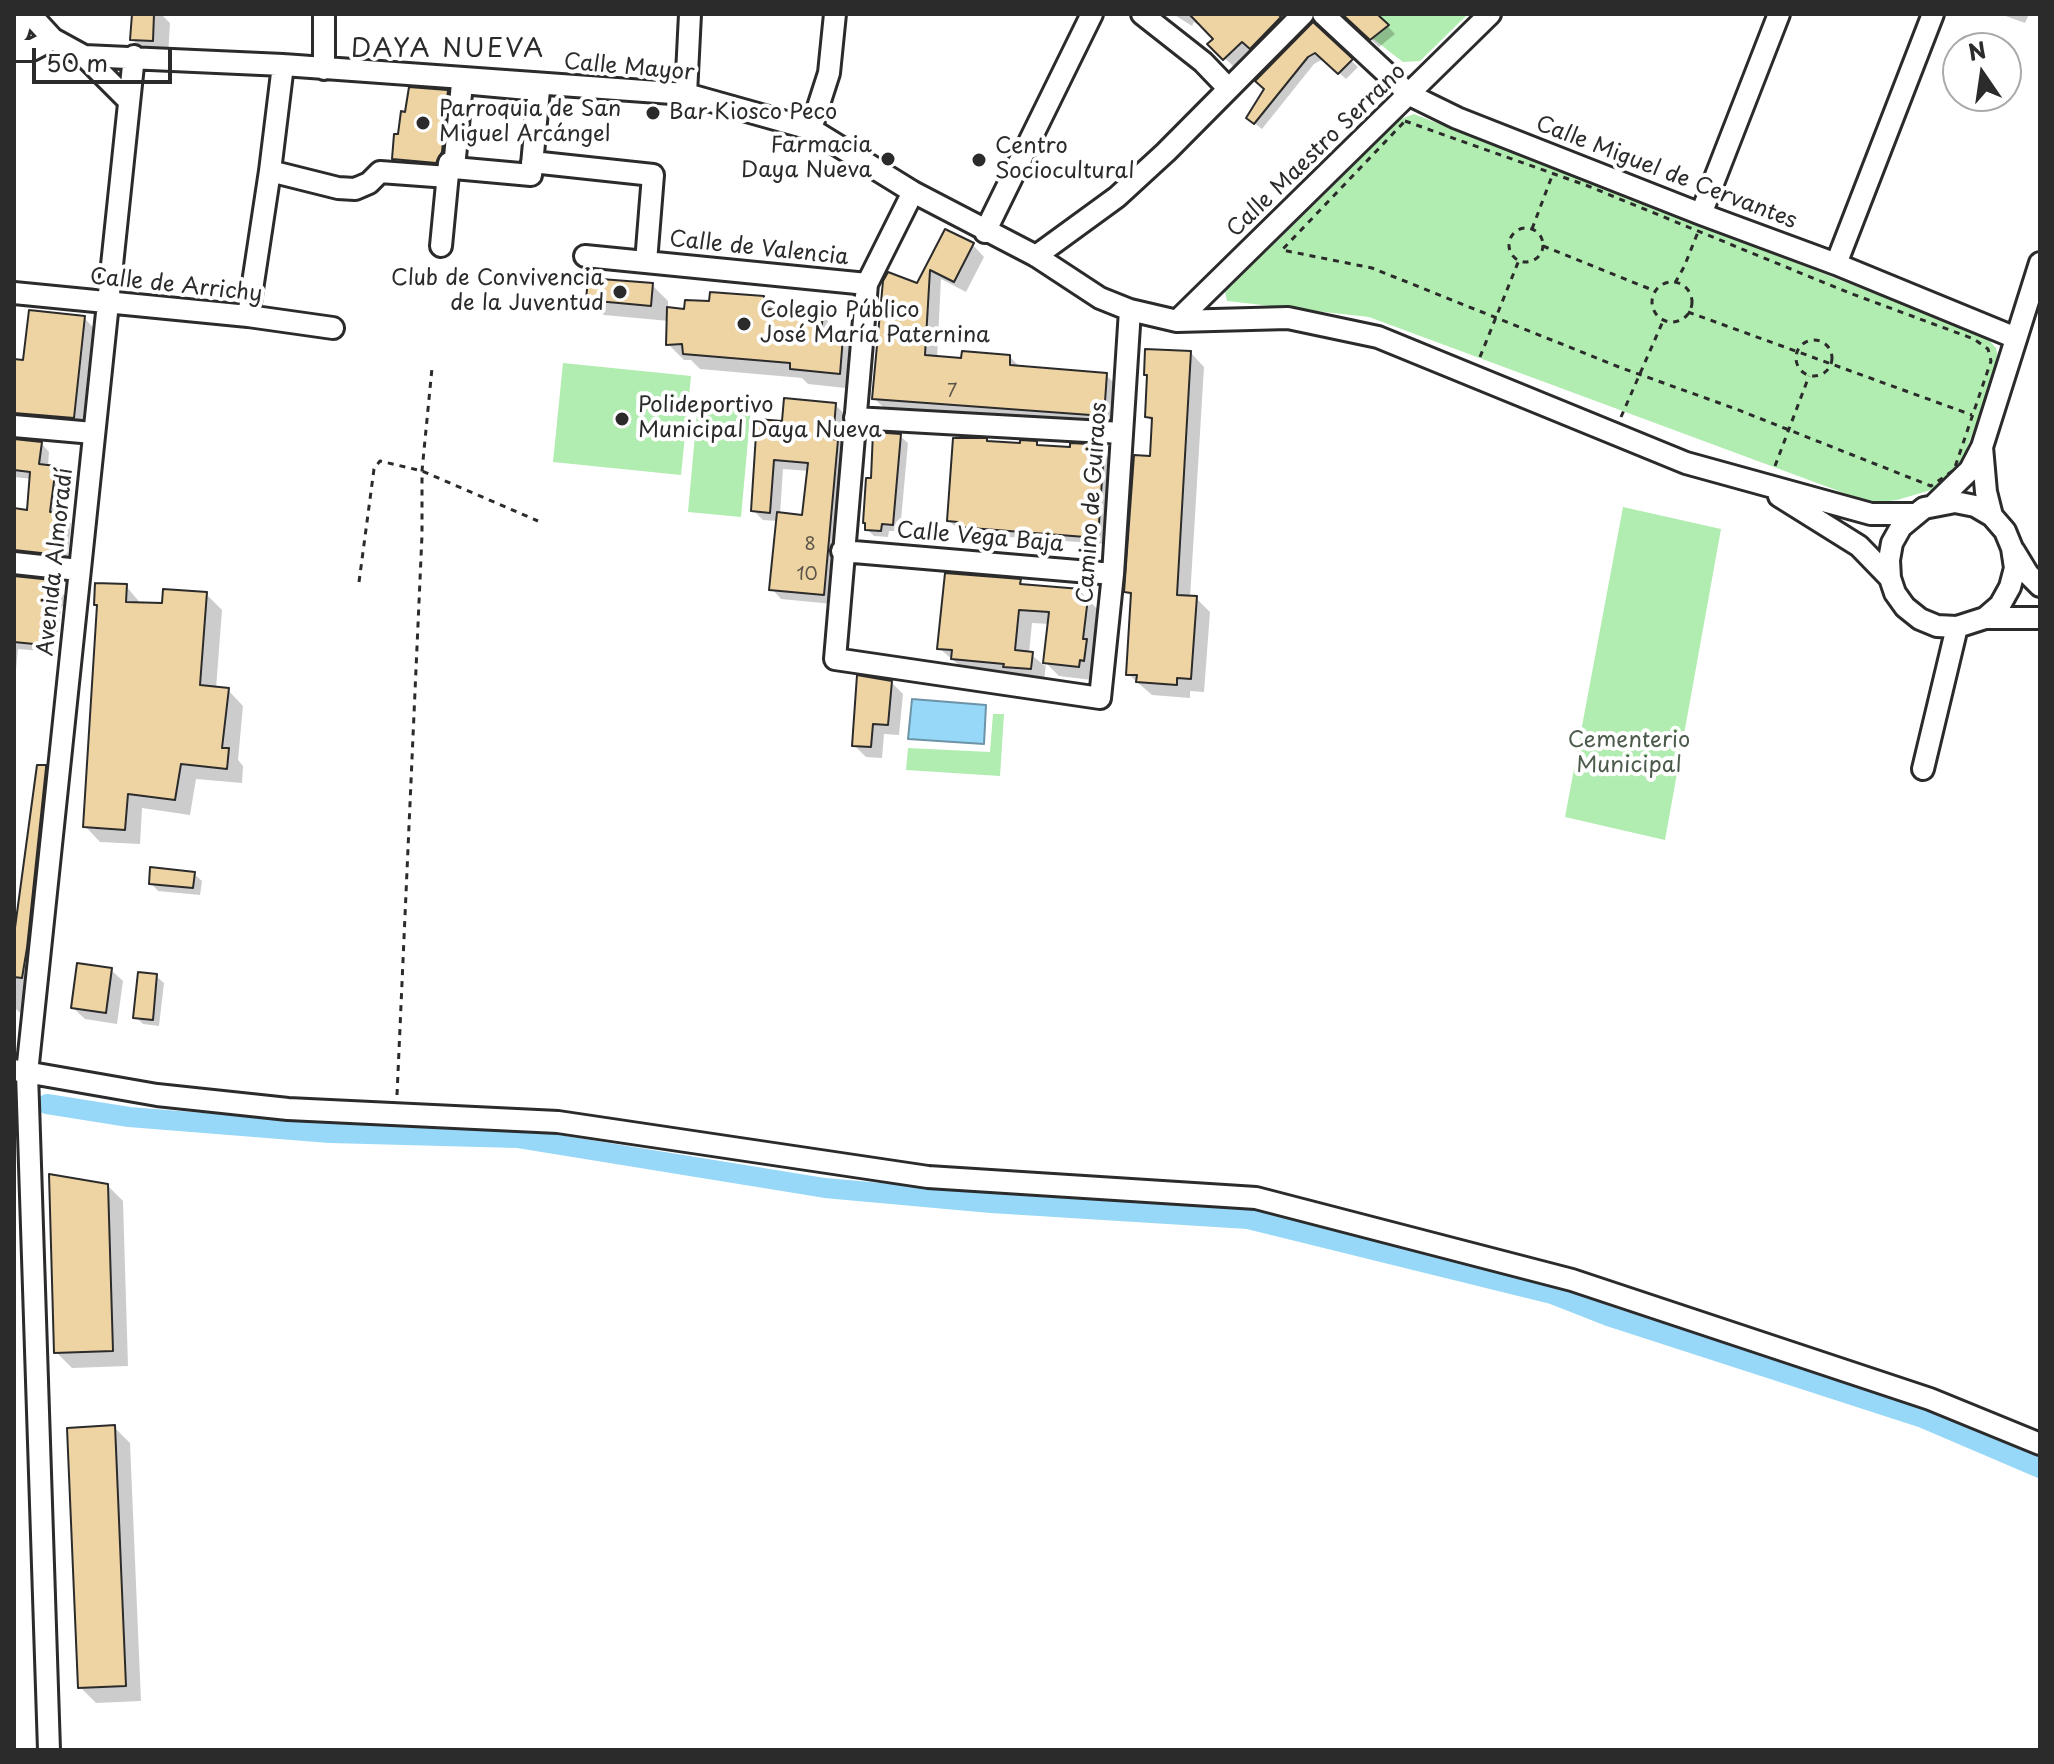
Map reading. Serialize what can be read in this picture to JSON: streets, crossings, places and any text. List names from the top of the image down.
{
  "streets": {
    "street": [
      "Calle Mayor",
      "Calle Maestro Serrano",
      "Calle Miguel de Cervantes",
      "Calle de Valencia",
      "Calle de Arrichy",
      "Camino de Guiraos",
      "Calle Vega Baja",
      "Avenida Almoradí"
    ]
  },
  "crossings": [
    ["Calle Mayor", "Calle Maestro Serrano"],
    ["Calle Mayor", "Camino de Guiraos"],
    ["Calle Mayor", "Avenida Almoradí"],
    ["Calle Maestro Serrano", "Calle Miguel de Cervantes"],
    ["Calle de Arrichy", "Avenida Almoradí"],
    ["Camino de Guiraos", "Calle Vega Baja"]
  ],
  "districts": ["DAYA NUEVA"],
  "parks": ["Cementerio Municipal"],
  "places": [
    "Bar Kiosco Peco",
    "Parroquia de San Miguel Arcángel",
    "Farmacia Daya Nueva",
    "Centro Sociocultural",
    "Club de Convivencia de la Juventud",
    "Colegio Público José María Paternina",
    "Polideportivo Municipal Daya Nueva"
  ],
  "house_numbers": ["7", "8", "10"],
  "scale_bar": "50 m",
  "north": "top"
}
